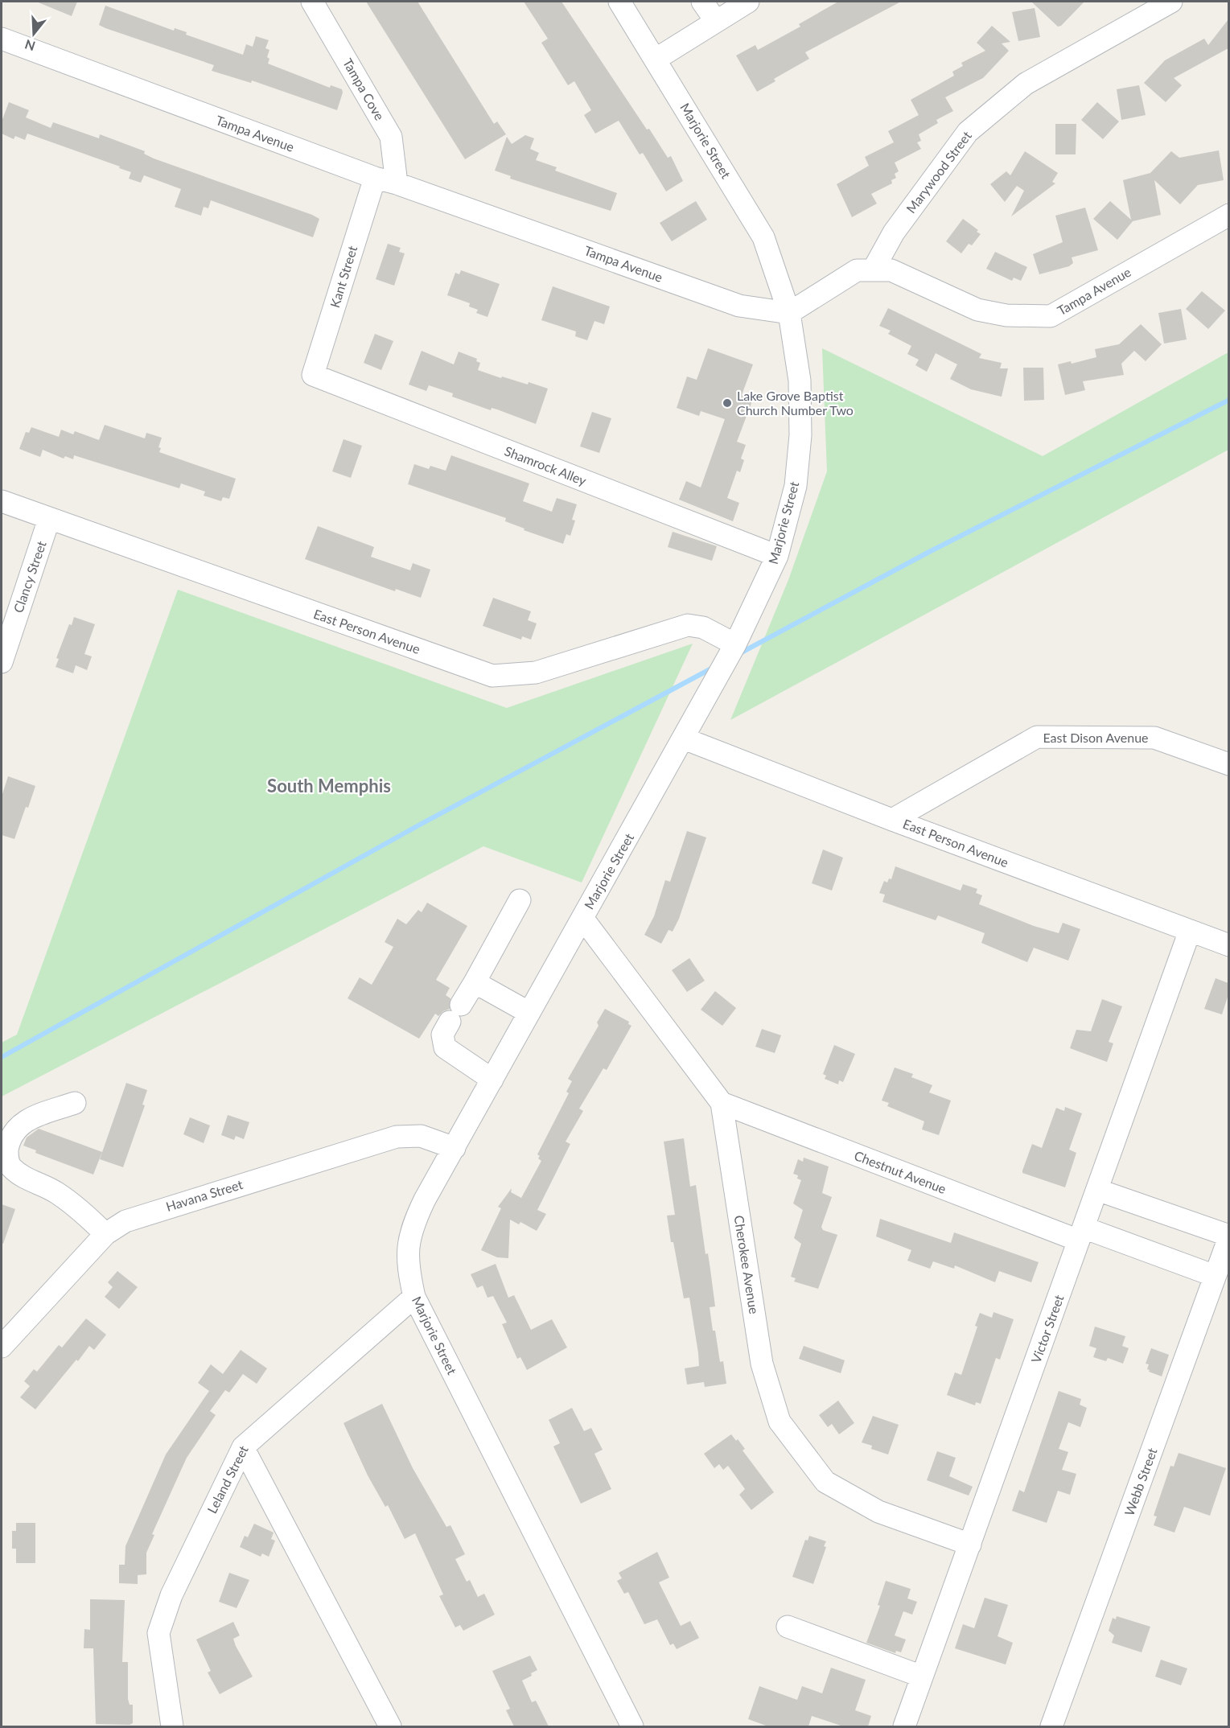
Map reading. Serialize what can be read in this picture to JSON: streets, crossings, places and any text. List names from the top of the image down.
{
  "streets": {
    "street": [
      "Tampa Cove",
      "Tampa Avenue",
      "Marjorie Street",
      "Marywood Street",
      "Kant Street",
      "Shamrock Alley",
      "Clancy Street",
      "East Person Avenue",
      "East Dison Avenue",
      "Chestnut Avenue",
      "Havana Street",
      "Cherokee Avenue",
      "Victor Street",
      "Leland Street",
      "Webb Street"
    ]
  },
  "crossings": [
    ["Tampa Cove", "Tampa Avenue"],
    ["Tampa Avenue", "Marjorie Street"],
    ["Tampa Avenue", "Marywood Street"],
    ["Tampa Avenue", "Kant Street"],
    ["Marjorie Street", "Shamrock Alley"],
    ["Marjorie Street", "East Person Avenue"],
    ["Marjorie Street", "Havana Street"],
    ["Marjorie Street", "Cherokee Avenue"],
    ["Marjorie Street", "Leland Street"],
    ["Kant Street", "Shamrock Alley"],
    ["Clancy Street", "East Person Avenue"],
    ["East Person Avenue", "East Dison Avenue"],
    ["East Person Avenue", "Victor Street"],
    ["Chestnut Avenue", "Cherokee Avenue"],
    ["Chestnut Avenue", "Victor Street"],
    ["Chestnut Avenue", "Webb Street"],
    ["Cherokee Avenue", "Victor Street"]
  ],
  "districts": ["South Memphis"],
  "places": ["Lake Grove Baptist Church Number Two"],
  "north": "bottom"
}
